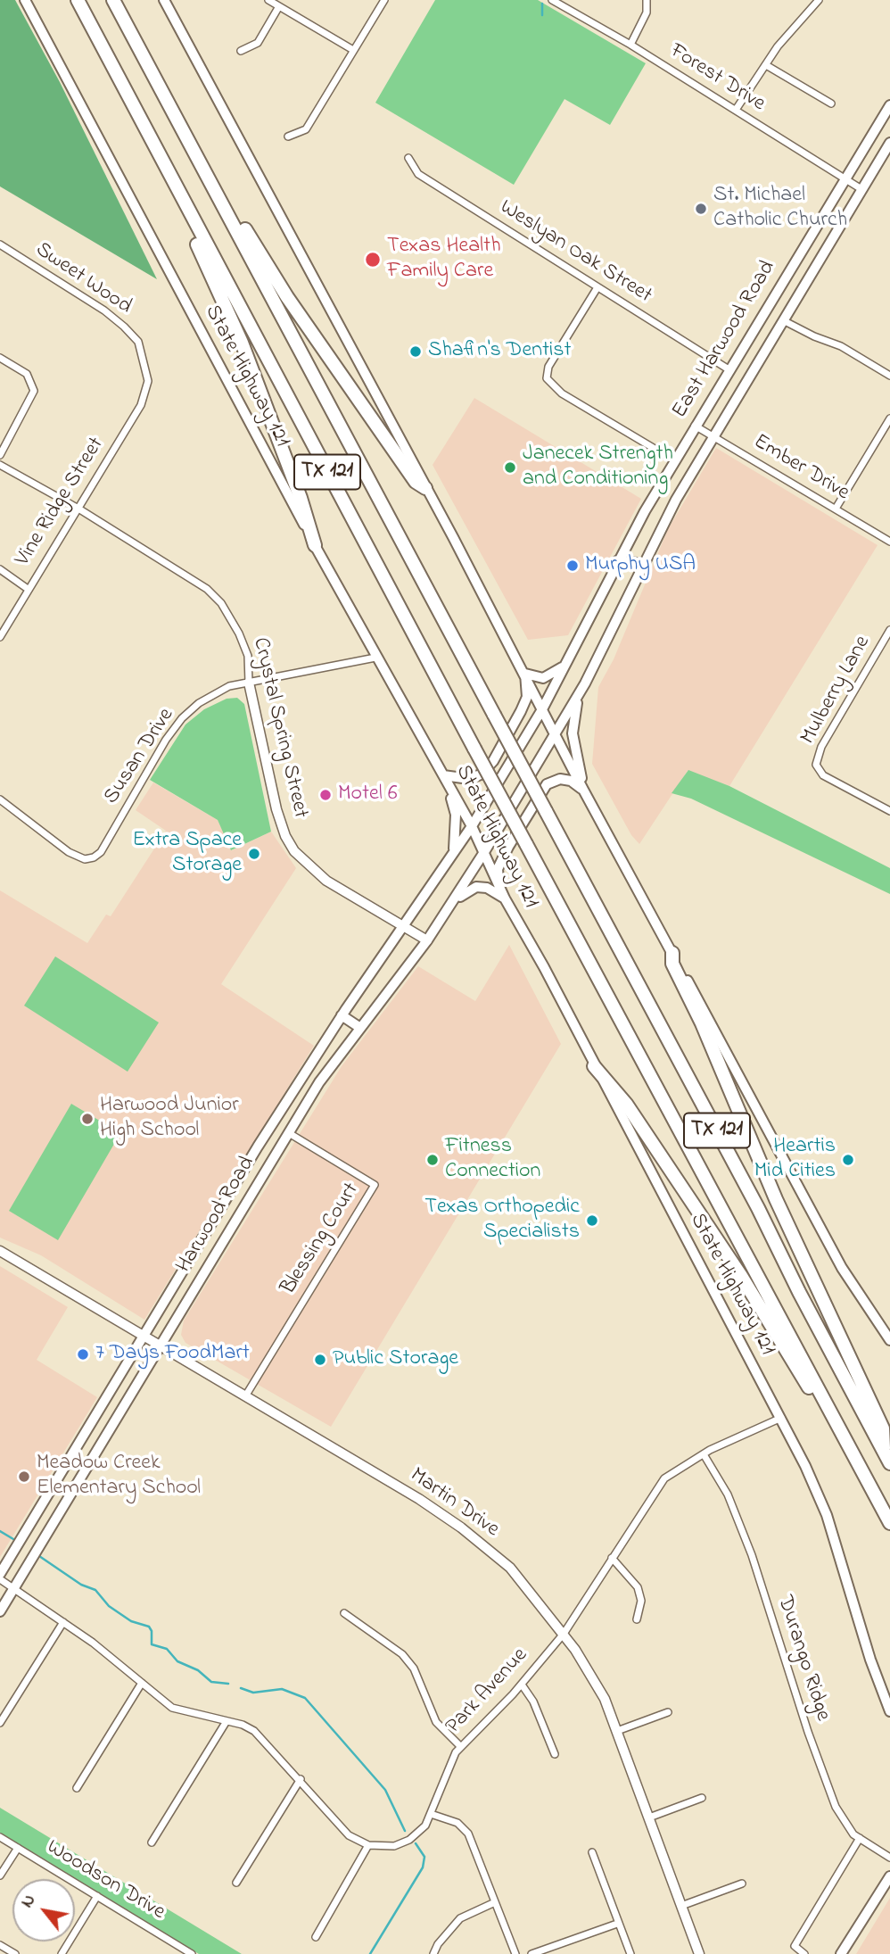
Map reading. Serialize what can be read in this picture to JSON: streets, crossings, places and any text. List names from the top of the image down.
{
  "streets": {
    "highway": ["TX 121"],
    "main road": ["East Harwood Road", "State Highway 121", "Harwood Road"],
    "street": [
      "Forest Drive",
      "Weslyan Oak Street",
      "Sweet Wood",
      "Ember Drive",
      "Vine Ridge Street",
      "Mulberry Lane",
      "Crystal Spring Street",
      "Susan Drive",
      "Blessing Court",
      "Martin Drive",
      "Durango Ridge",
      "Park Avenue",
      "Woodson Drive"
    ]
  },
  "crossings": [
    ["Forest Drive", "East Harwood Road"],
    ["Weslyan Oak Street", "East Harwood Road"],
    ["Sweet Wood", "Vine Ridge Street"],
    ["East Harwood Road", "State Highway 121"],
    ["East Harwood Road", "Ember Drive"],
    ["East Harwood Road", "Harwood Road"],
    ["State Highway 121", "Susan Drive"],
    ["State Highway 121", "Harwood Road"],
    ["State Highway 121", "Park Avenue"],
    ["Vine Ridge Street", "Crystal Spring Street"],
    ["Crystal Spring Street", "Susan Drive"],
    ["Crystal Spring Street", "Harwood Road"],
    ["Harwood Road", "Blessing Court"],
    ["Harwood Road", "Martin Drive"],
    ["Blessing Court", "Martin Drive"],
    ["Martin Drive", "Park Avenue"],
    ["Durango Ridge", "Park Avenue"]
  ],
  "places": [
    "St. Michael Catholic Church",
    "Texas Health Family Care",
    "Shafin's Dentist",
    "Janecek Strength and Conditioning",
    "Murphy USA",
    "Motel 6",
    "Extra Space Storage",
    "Harwood Junior High School",
    "Fitness Connection",
    "Heartis Mid Cities",
    "Texas Orthopedic Specialists",
    "7 Days FoodMart",
    "Public Storage",
    "Meadow Creek Elementary School"
  ],
  "north": "top left"
}
